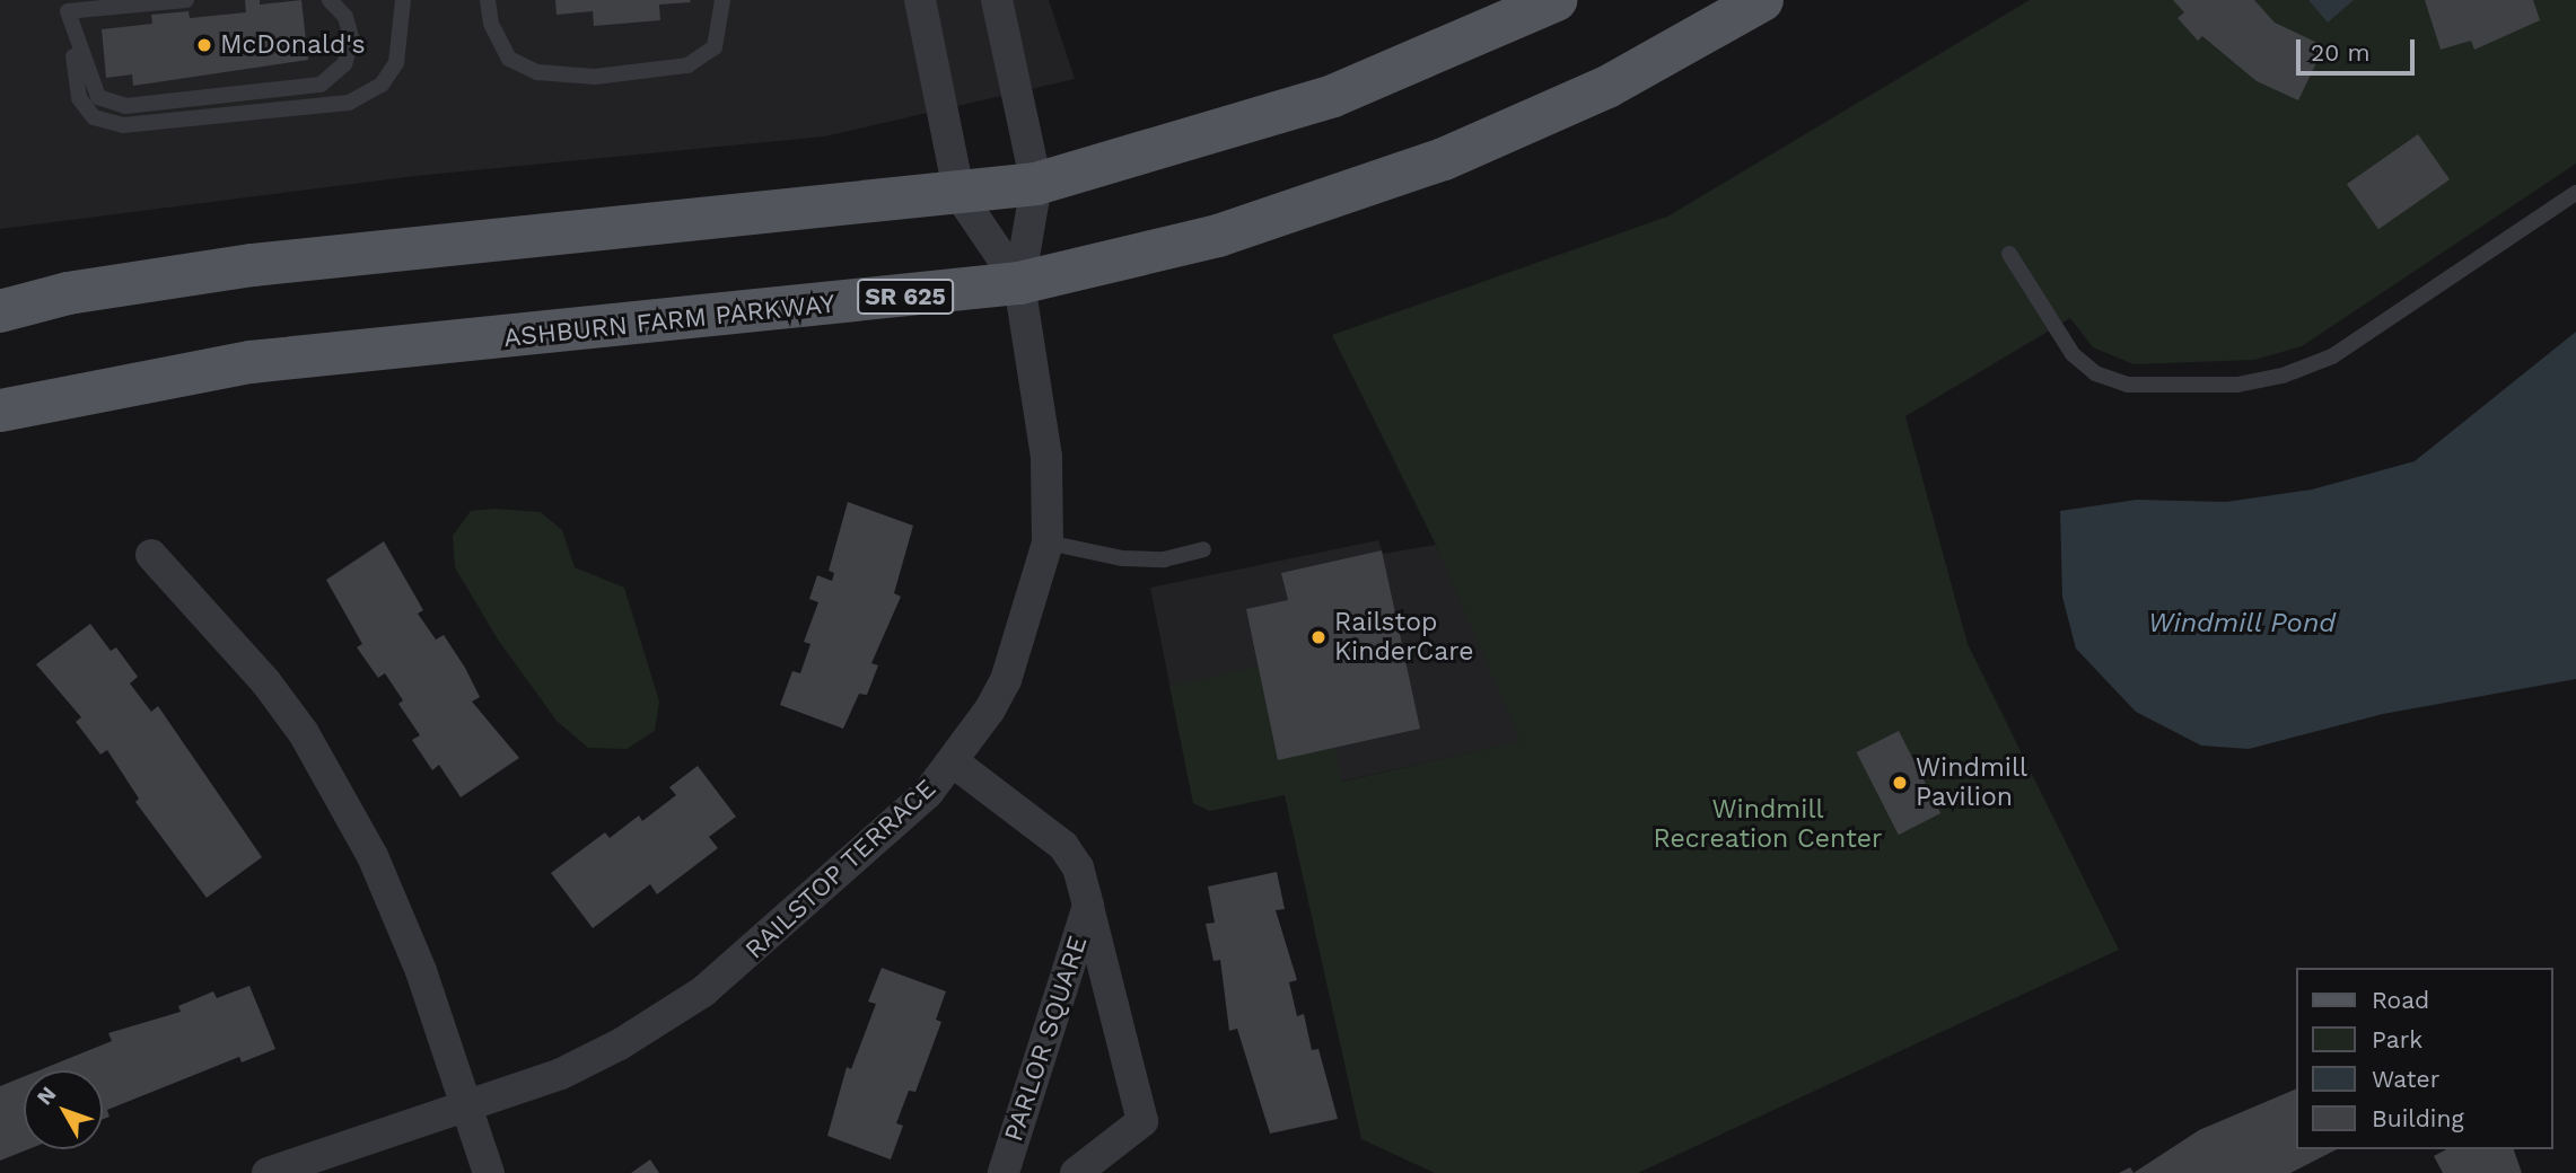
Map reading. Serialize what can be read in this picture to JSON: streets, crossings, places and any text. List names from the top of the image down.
{
  "streets": {
    "main road": ["SR 625", "ASHBURN FARM PARKWAY"],
    "street": ["RAILSTOP TERRACE", "PARLOR SQUARE"]
  },
  "crossings": [
    ["ASHBURN FARM PARKWAY", "RAILSTOP TERRACE"],
    ["RAILSTOP TERRACE", "PARLOR SQUARE"]
  ],
  "water": ["Windmill Pond"],
  "parks": ["Windmill Recreation Center"],
  "places": ["McDonald's", "Railstop KinderCare", "Windmill Pavilion"],
  "legend": [
    "Road",
    "Park",
    "Water",
    "Building"
  ],
  "scale_bar": "20 m",
  "north": "top left"
}
